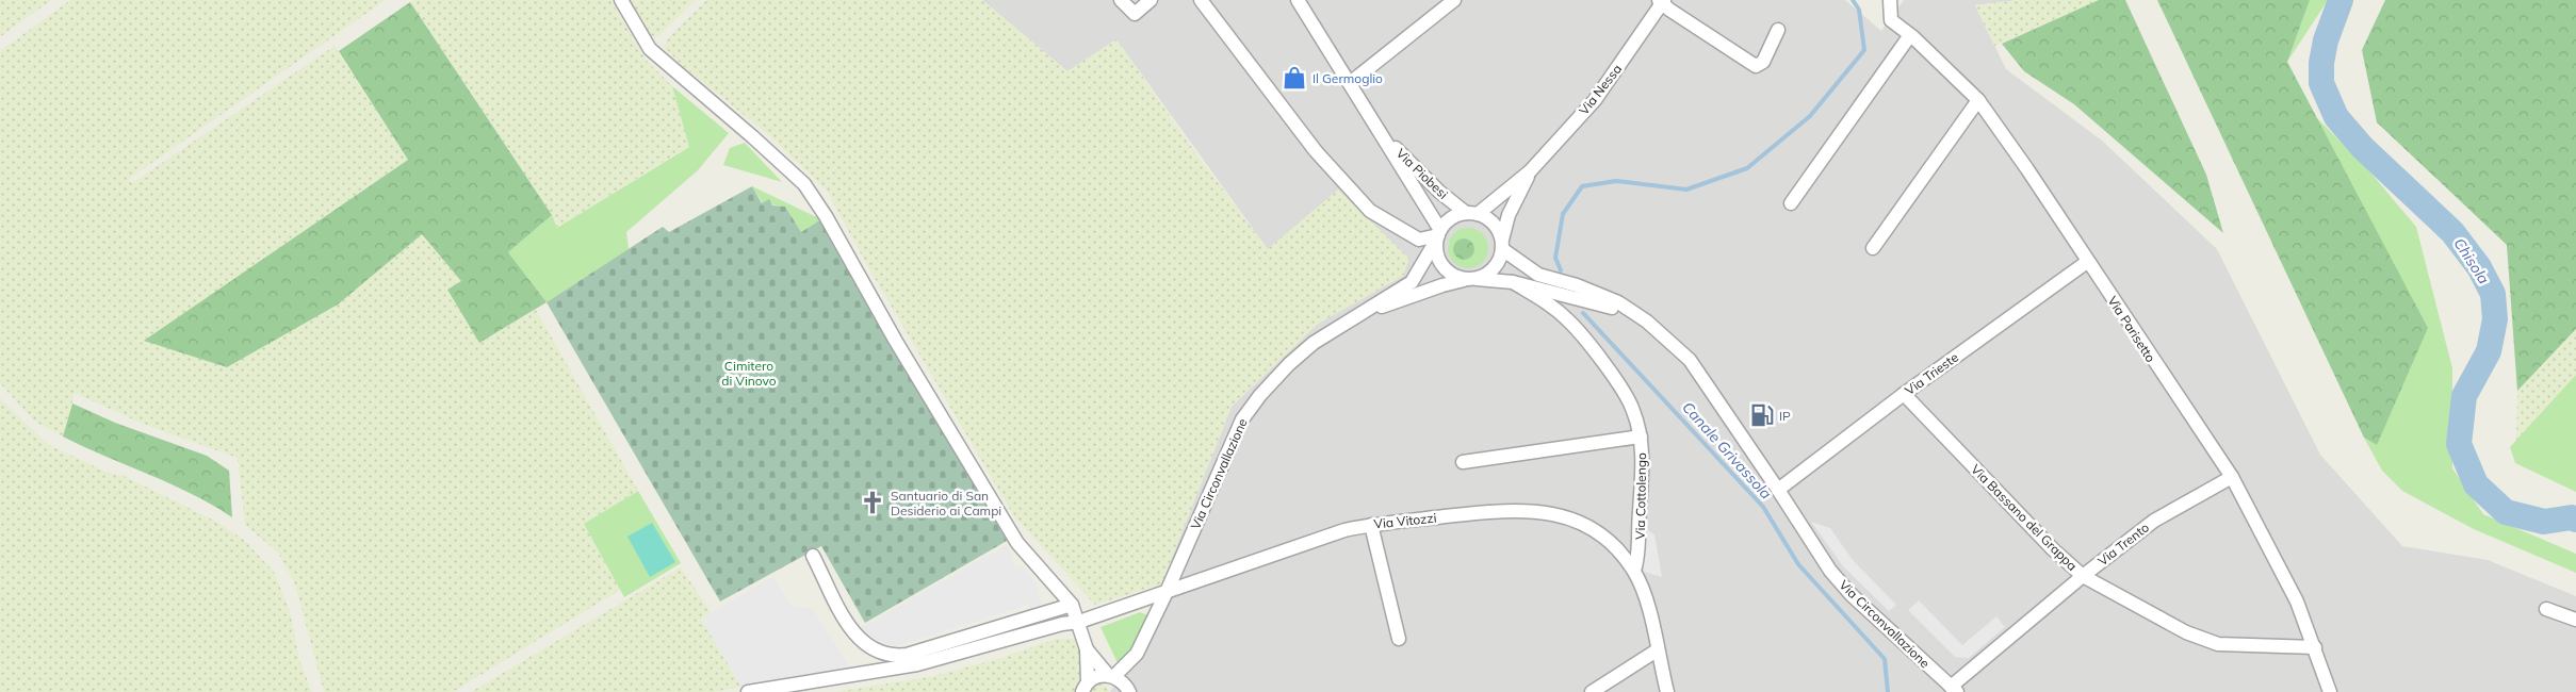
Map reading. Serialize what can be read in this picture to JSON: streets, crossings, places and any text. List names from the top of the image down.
{
  "streets": {
    "street": [
      "Via Nessa",
      "Via Piobesi",
      "Via Parisetto",
      "Via Trieste",
      "Via Circonvallazione",
      "Via Cottolengo",
      "Via Bassano del Grappa",
      "Via Vitozzi",
      "Via Trento"
    ]
  },
  "crossings": [
    ["Via Piobesi", "Via Circonvallazione"],
    ["Via Parisetto", "Via Trieste"],
    ["Via Parisetto", "Via Bassano del Grappa"],
    ["Via Parisetto", "Via Trento"],
    ["Via Trieste", "Via Circonvallazione"],
    ["Via Trieste", "Via Bassano del Grappa"],
    ["Via Circonvallazione", "Via Cottolengo"],
    ["Via Circonvallazione", "Via Vitozzi"],
    ["Via Circonvallazione", "Via Trento"],
    ["Via Cottolengo", "Via Vitozzi"],
    ["Via Bassano del Grappa", "Via Trento"]
  ],
  "water": ["Chisola", "Canale Grivassola"],
  "parks": ["Cimitero di Vinovo"],
  "places": {
    "shop": ["Il Germoglio"],
    "fuel station": ["IP"],
    "church": ["Santuario di San Desiderio ai Campi"]
  }
}
